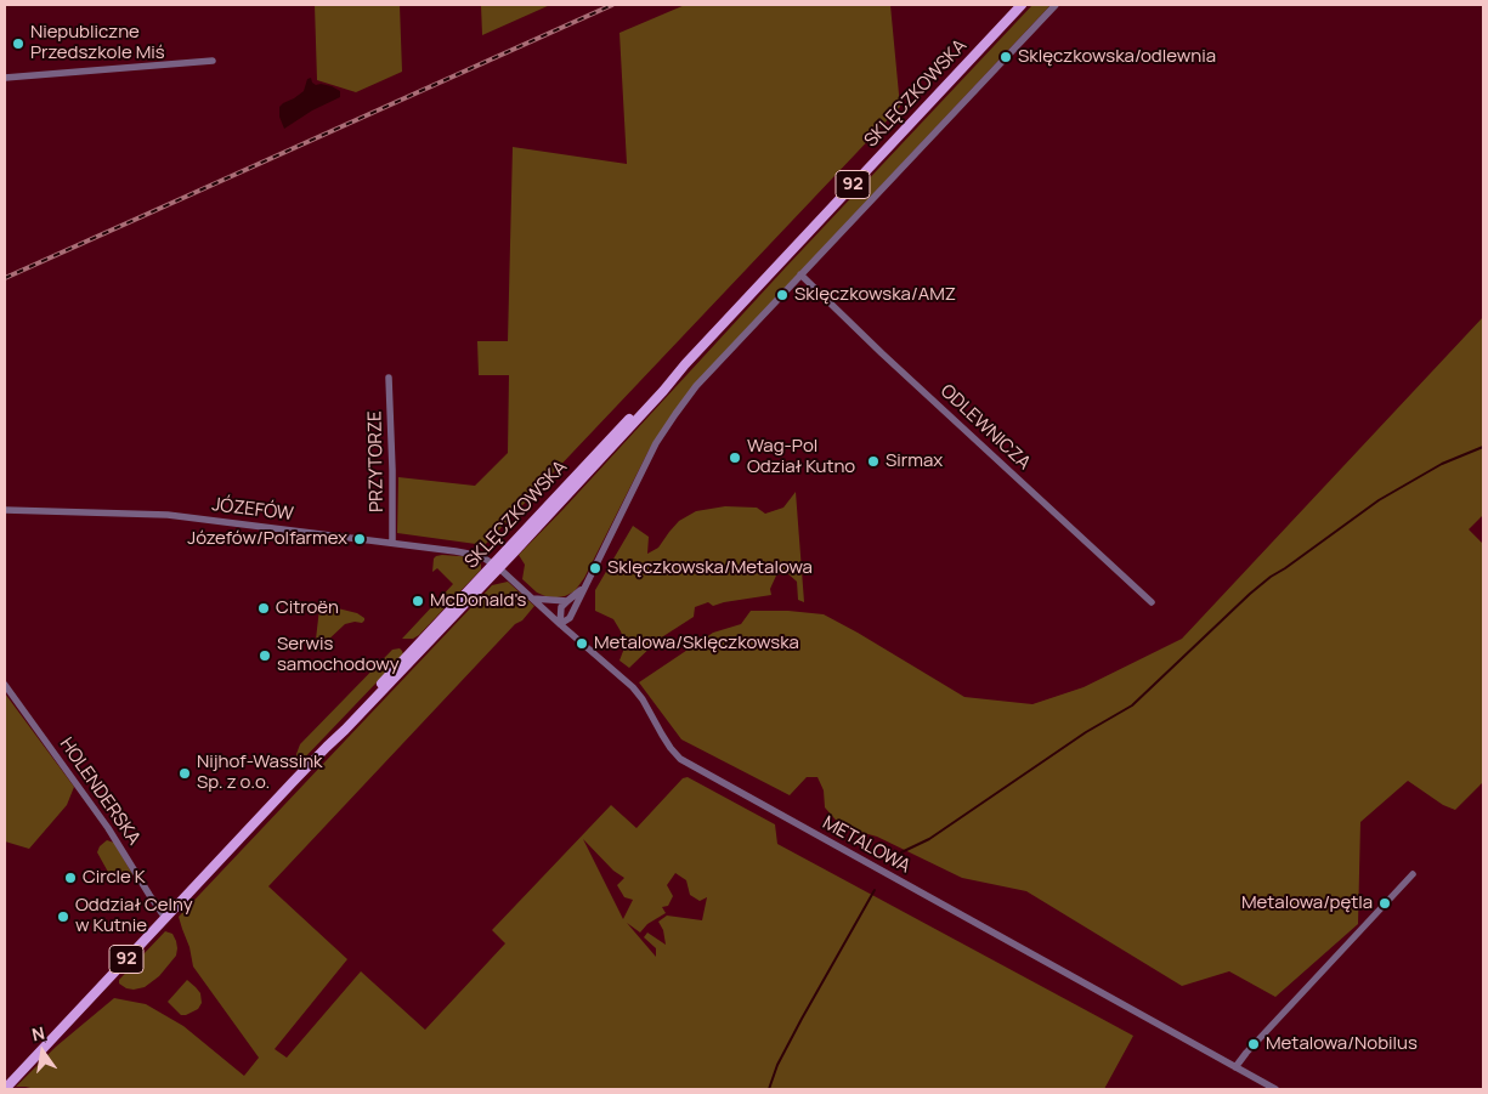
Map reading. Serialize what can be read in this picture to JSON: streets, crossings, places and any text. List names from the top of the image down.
{
  "streets": {
    "main road": ["SKLĘCZKOWSKA", "92"],
    "street": [
      "ODLEWNICZA",
      "PRZYTORZE",
      "JÓZEFÓW",
      "HOLENDERSKA",
      "METALOWA"
    ]
  },
  "crossings": [
    ["SKLĘCZKOWSKA", "JÓZEFÓW"],
    ["SKLĘCZKOWSKA", "HOLENDERSKA"],
    ["SKLĘCZKOWSKA", "METALOWA"],
    ["PRZYTORZE", "JÓZEFÓW"],
    ["JÓZEFÓW", "METALOWA"]
  ],
  "places": [
    "Niepubliczne Przedszkole Miś",
    "Sklęczkowska/odlewnia",
    "Sklęczkowska/AMZ",
    "Wag-Pol Odział Kutno",
    "Sirmax",
    "Józefów/Polfarmex",
    "Sklęczkowska/Metalowa",
    "McDonald's",
    "Citroën",
    "Metalowa/Sklęczkowska",
    "Serwis samochodowy",
    "Nijhof-Wassink Sp. z o.o.",
    "Circle K",
    "Metalowa/pętla",
    "Oddział Celny w Kutnie",
    "Metalowa/Nobilus"
  ],
  "north": "top"
}
